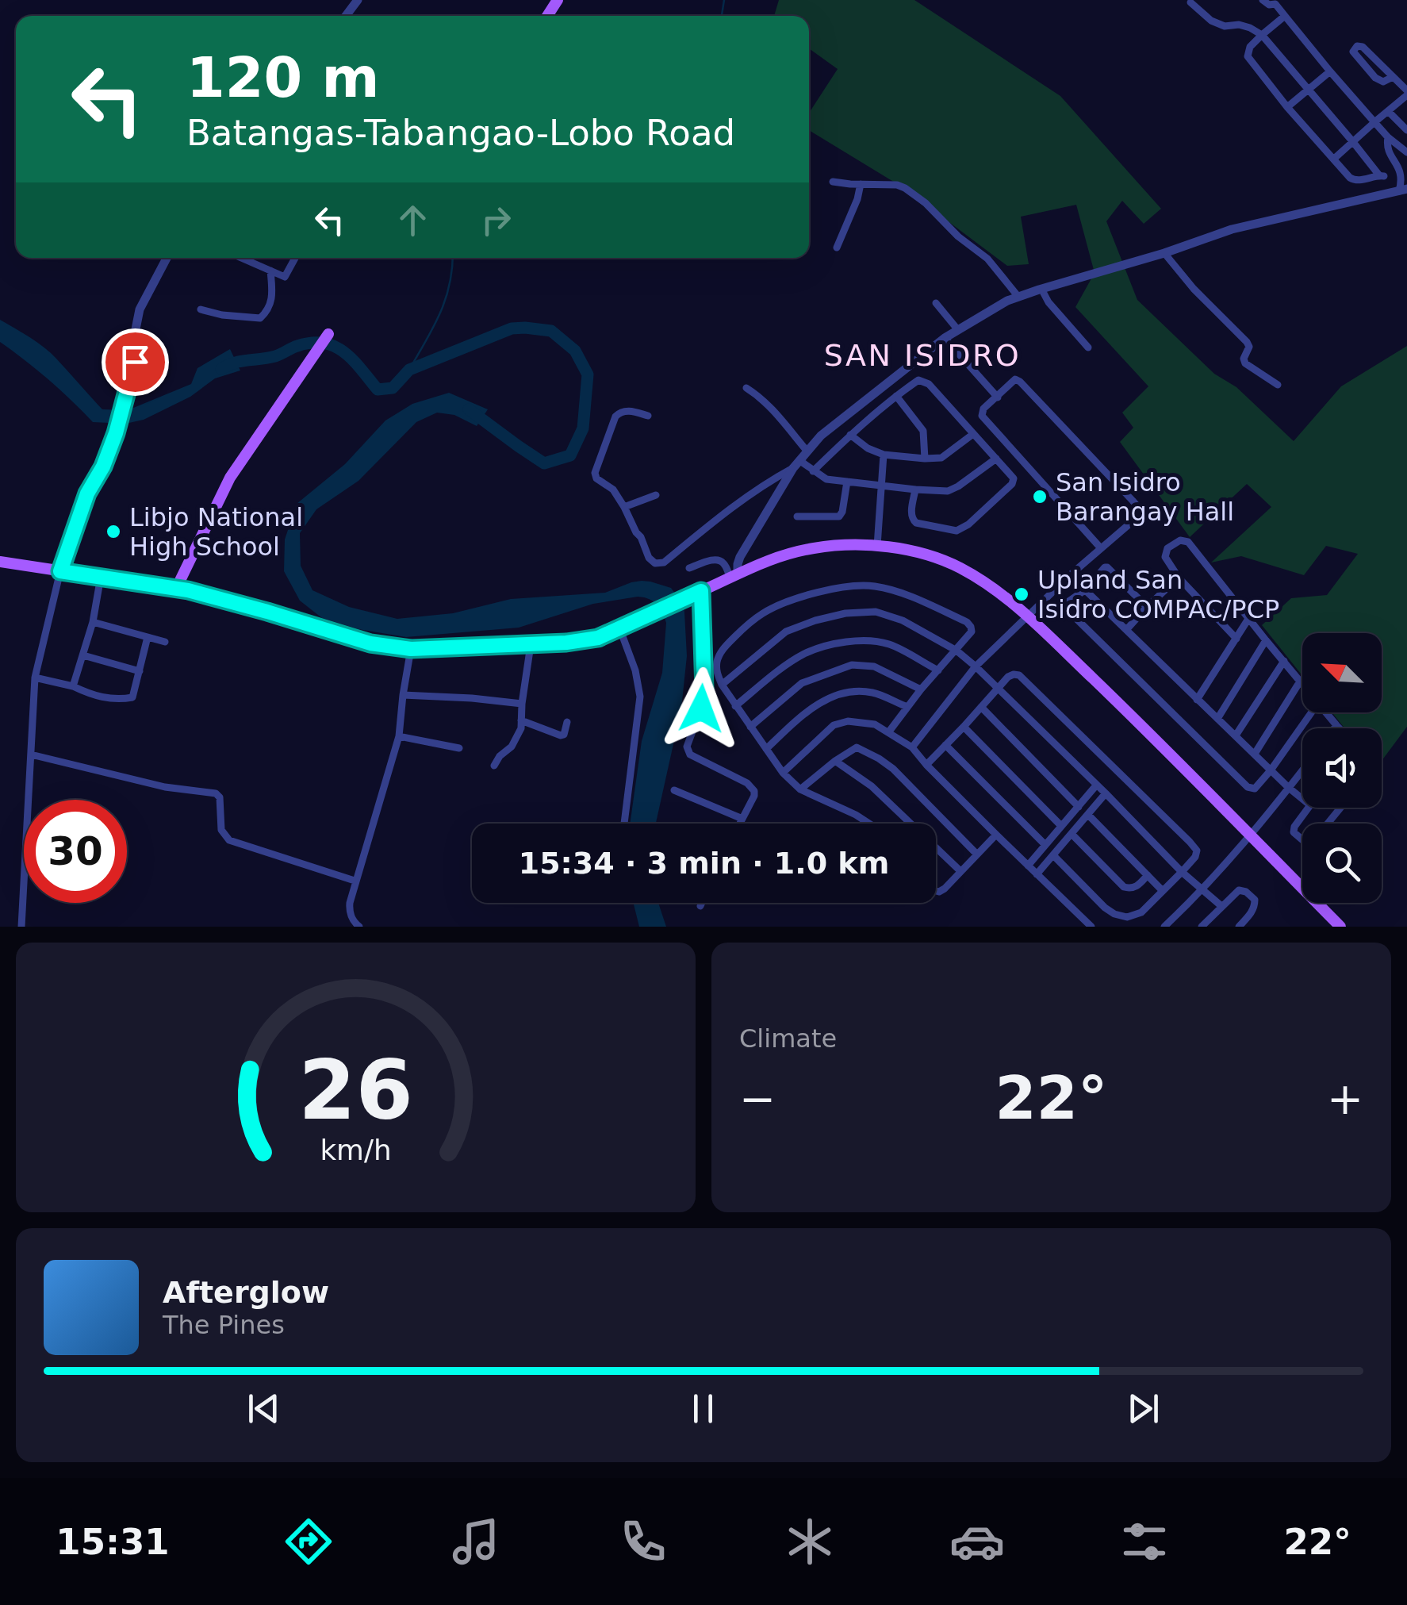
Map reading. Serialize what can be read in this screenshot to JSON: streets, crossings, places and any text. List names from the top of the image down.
{
  "districts": ["SAN ISIDRO"],
  "places": ["San Isidro Barangay Hall", "Libjo National High School", "Upland San Isidro COMPAC/PCP"],
  "north": "top left",
  "page": {
    "turn": ["120 m", "Batangas-Tabangao-Lobo Road"],
    "limit": "30",
    "trip": "15:34 · 3 min · 1.0 km",
    "tile": "Climate",
    "heat": ["−", "22°", "+"],
    "song": ["Afterglow", "The Pines"],
    "tabs": ["15:31", "22°"],
    "gauge": ["26", "km/h"]
  }
}
